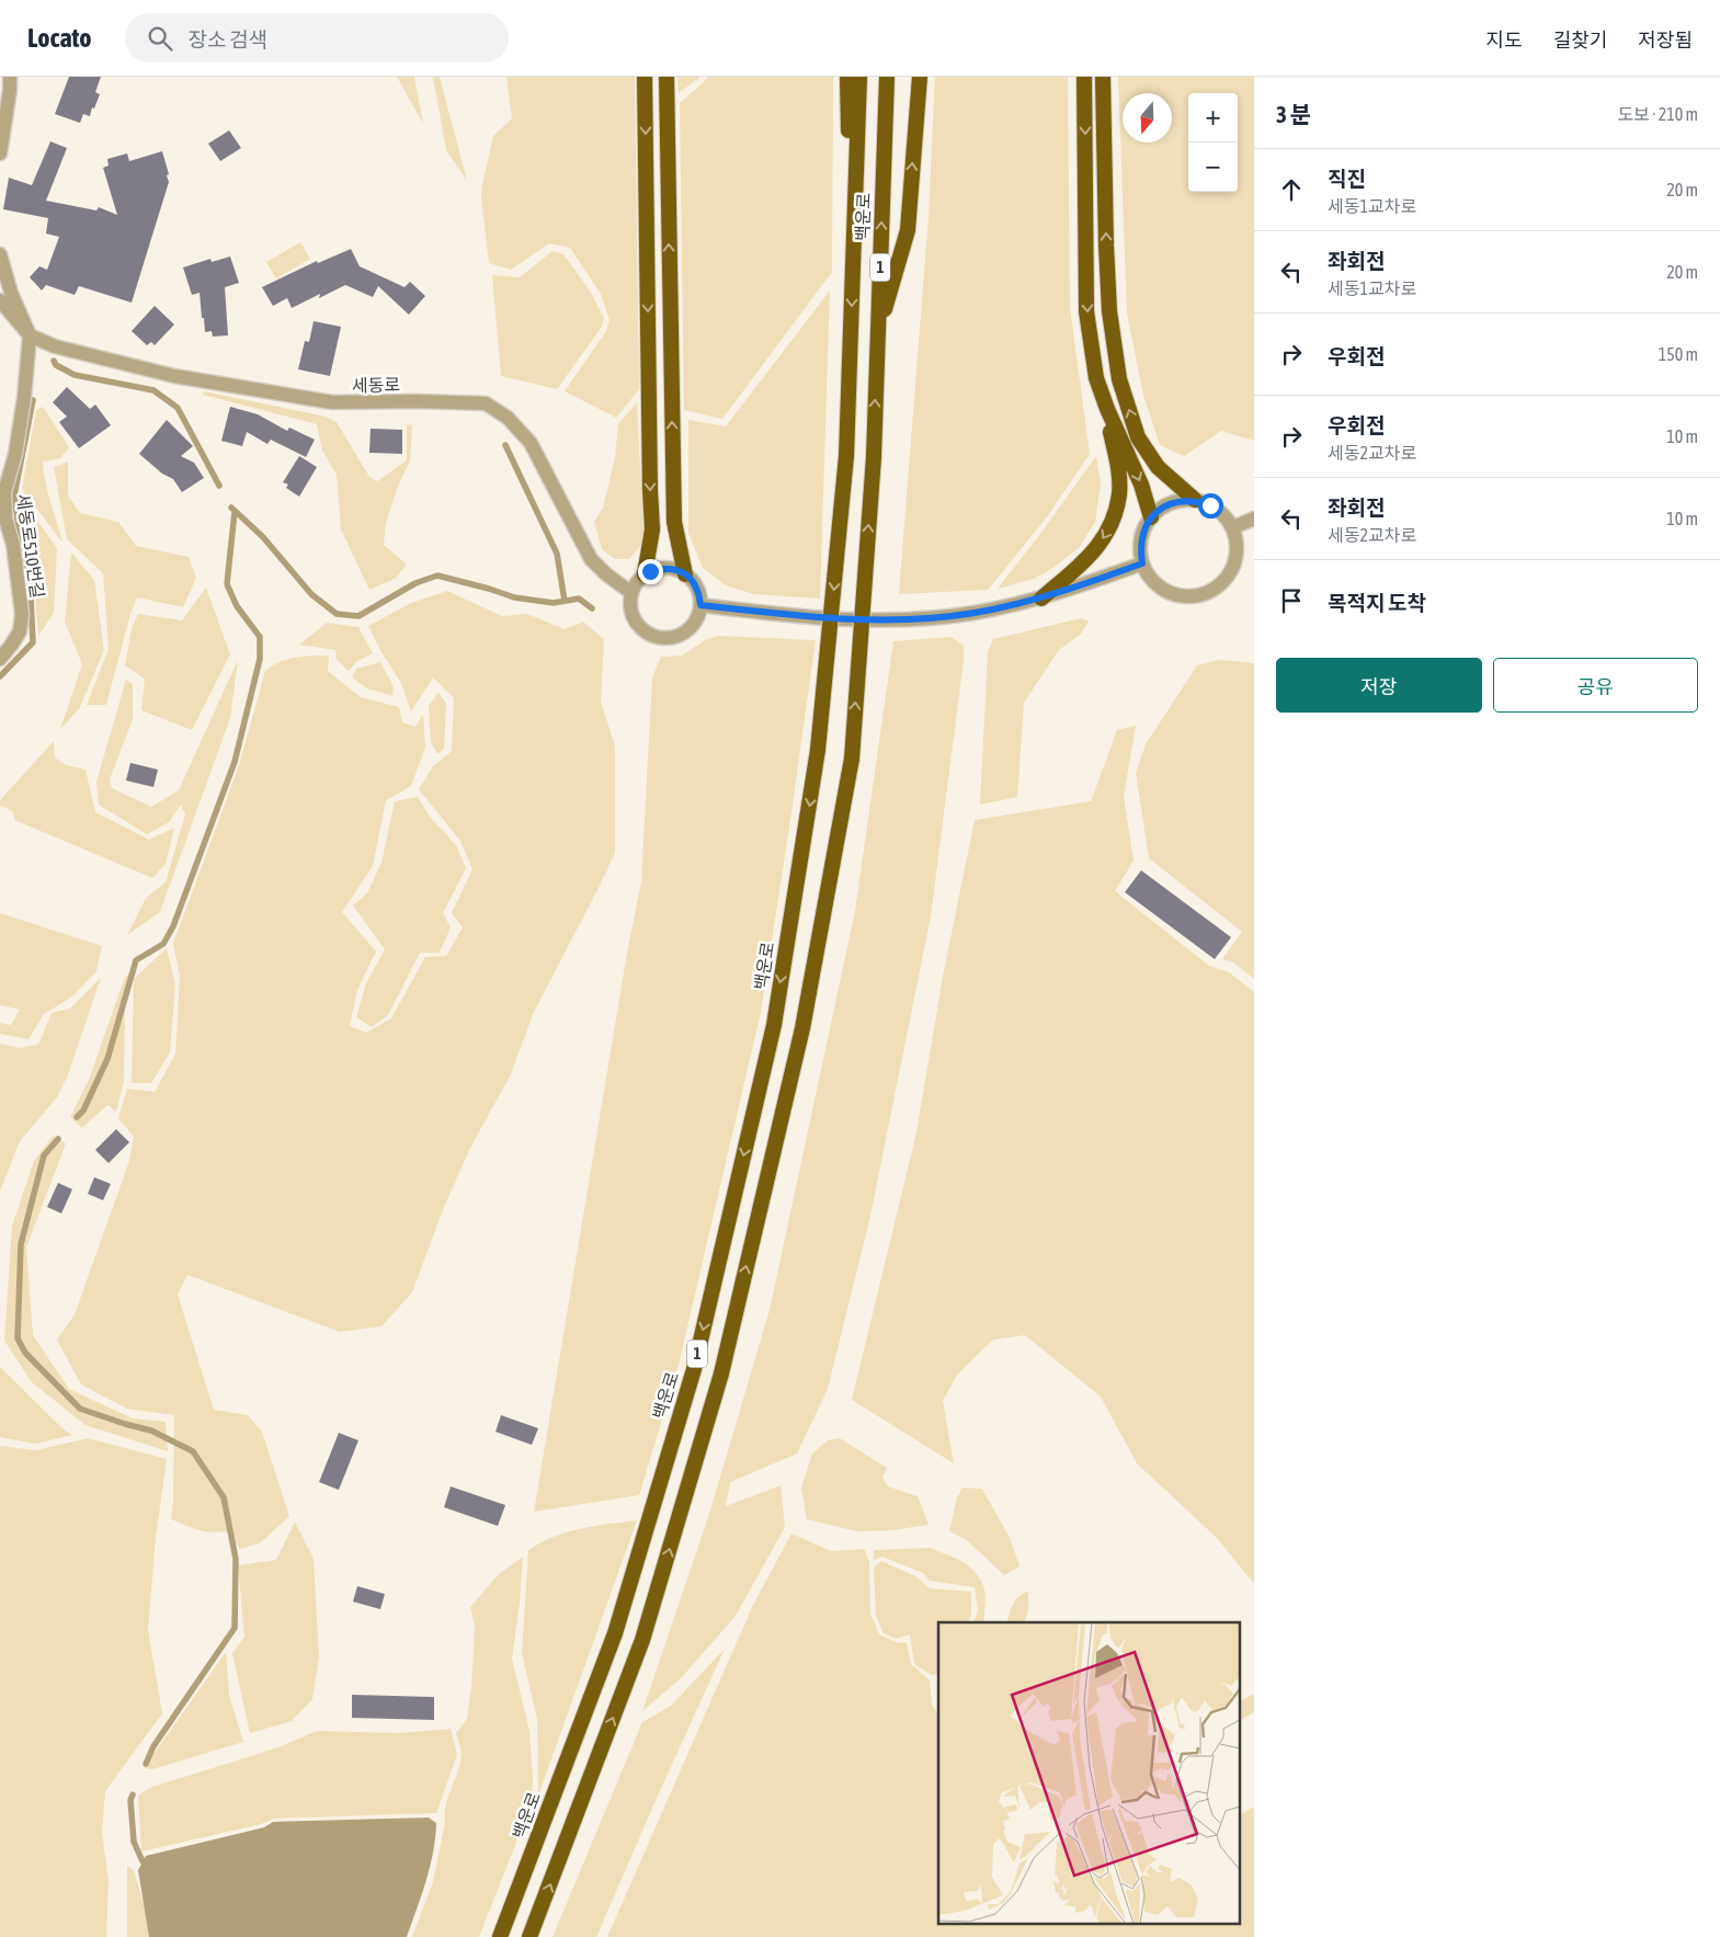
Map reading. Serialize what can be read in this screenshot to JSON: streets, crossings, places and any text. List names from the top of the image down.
{
  "streets": {
    "highway": ["백운로", "1"],
    "street": ["세동로", "세동로510번길"]
  },
  "crossings": [
    ["세동로", "세동로510번길"]
  ],
  "north": "bottom",
  "page": {
    "header": "Locato",
    "search": "장소 검색",
    "nav": ["지도", "길찾기", "저장됨"],
    "heading": ["3 분", "도보 · 210 m"],
    "map_buttons": ["+", "−"],
    "list": [
      ["직진", "세동1교차로", "20 m"],
      ["좌회전", "세동1교차로", "20 m"],
      ["우회전", "150 m"],
      ["우회전", "세동2교차로", "10 m"],
      ["좌회전", "세동2교차로", "10 m"],
      "목적지 도착"
    ],
    "buttons": ["저장", "공유"]
  }
}
